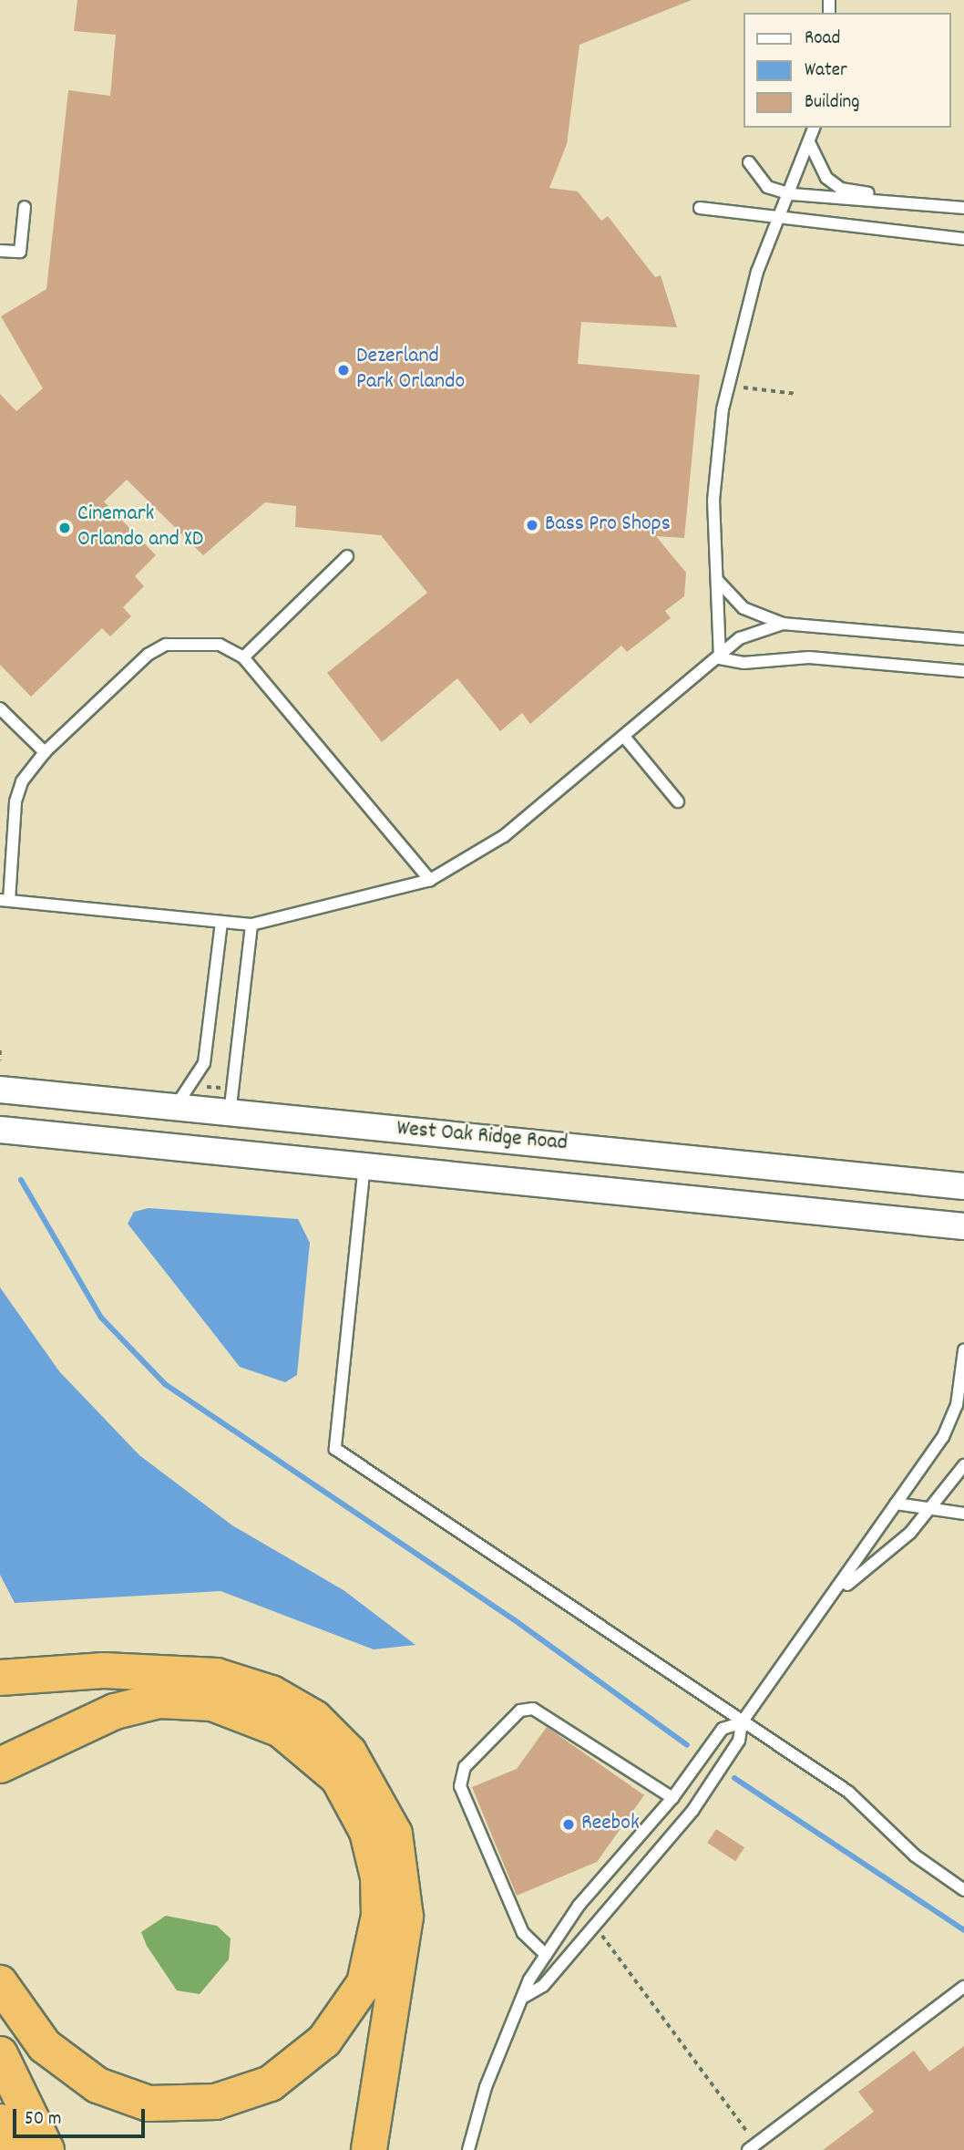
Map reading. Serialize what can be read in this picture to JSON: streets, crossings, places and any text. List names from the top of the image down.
{
  "streets": {
    "street": ["West Oak Ridge Road"]
  },
  "places": [
    "Dezerland Park Orlando",
    "Bass Pro Shops",
    "Cinemark Orlando and XD",
    "Reebok"
  ],
  "legend": ["Road", "Water", "Building"],
  "scale_bar": "50 m"
}
